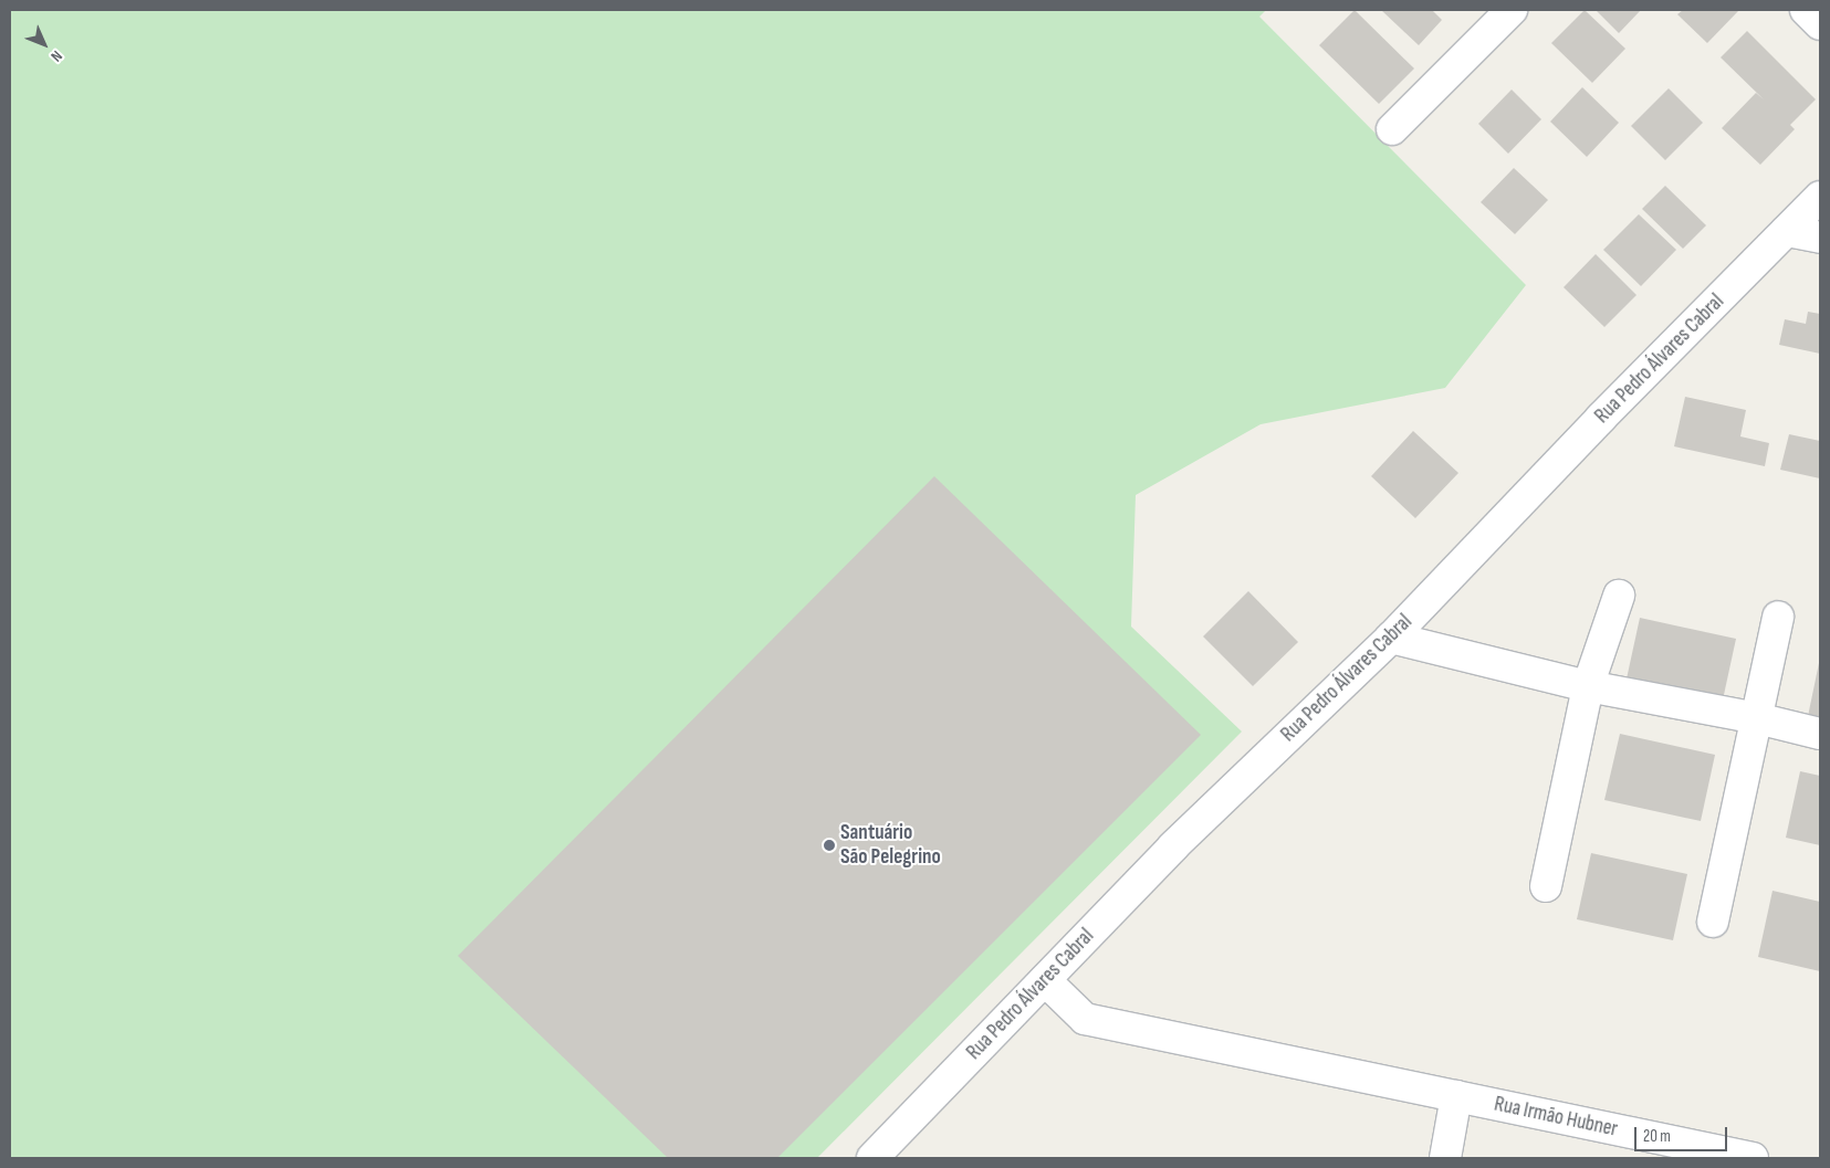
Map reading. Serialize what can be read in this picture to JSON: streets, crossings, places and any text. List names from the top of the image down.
{
  "streets": {
    "street": ["Rua Pedro Álvares Cabral", "Rua Irmão Hubner"]
  },
  "crossings": [
    ["Rua Pedro Álvares Cabral", "Rua Irmão Hubner"]
  ],
  "places": ["Santuário São Pelegrino"],
  "scale_bar": "20 m",
  "north": "bottom right"
}
